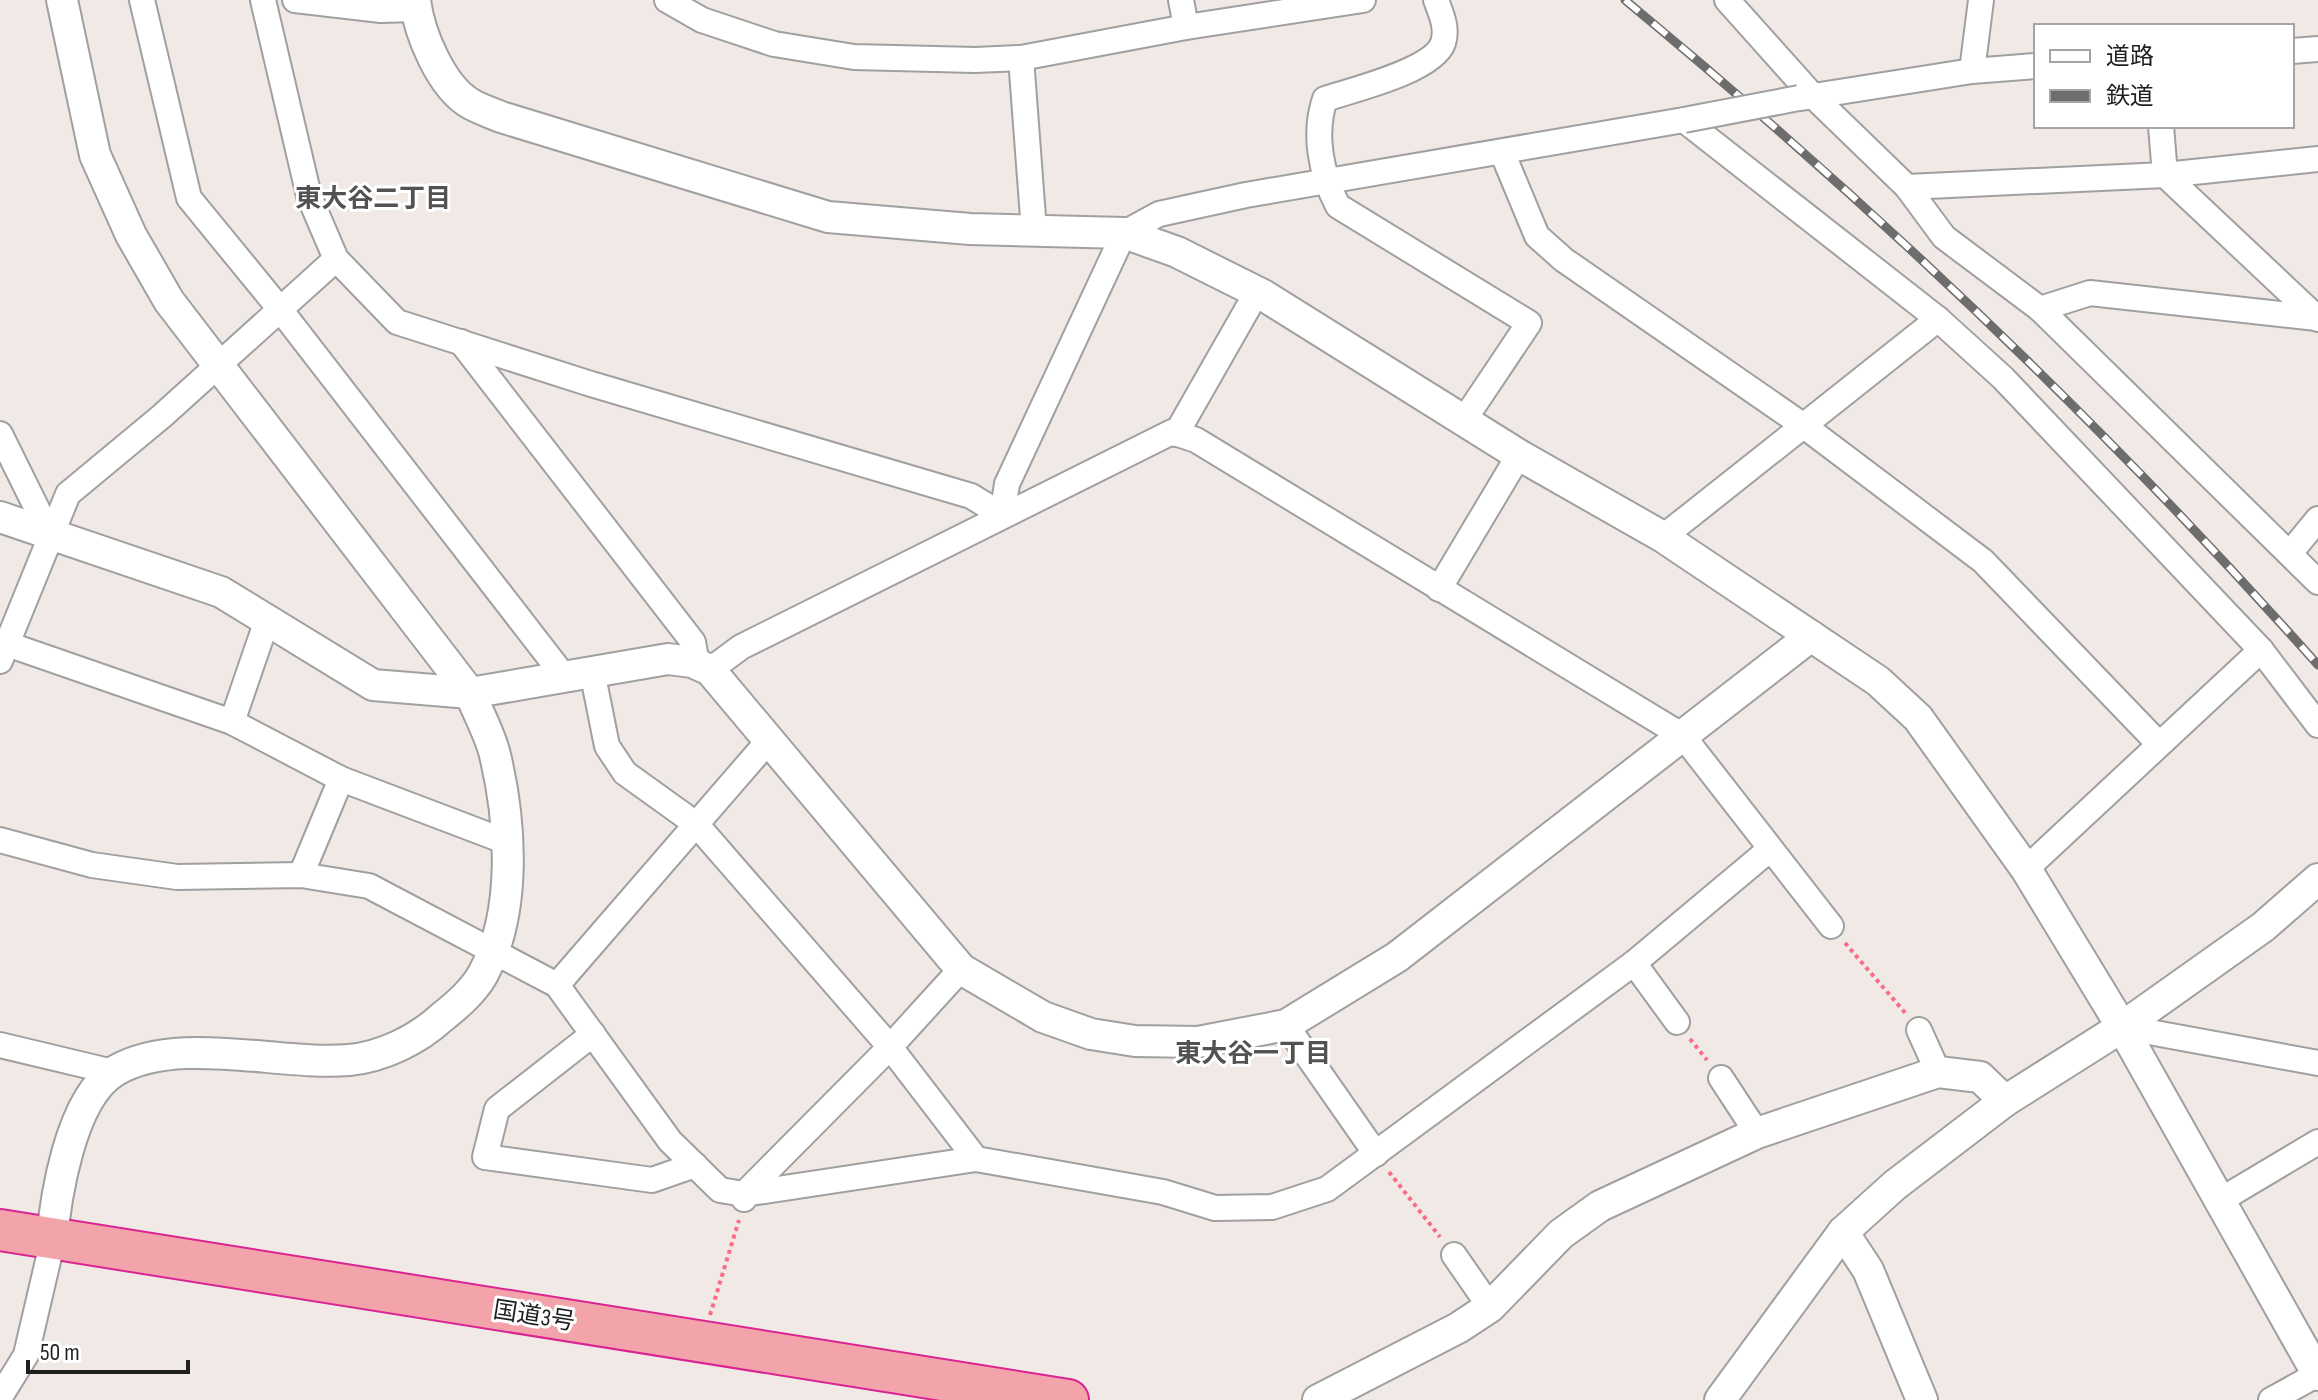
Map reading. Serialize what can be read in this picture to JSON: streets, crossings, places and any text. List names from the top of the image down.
{
  "streets": {
    "highway": ["国道3号"]
  },
  "districts": ["東大谷二丁目", "東大谷一丁目"],
  "legend": ["道路", "鉄道"],
  "scale_bar": "50 m"
}
